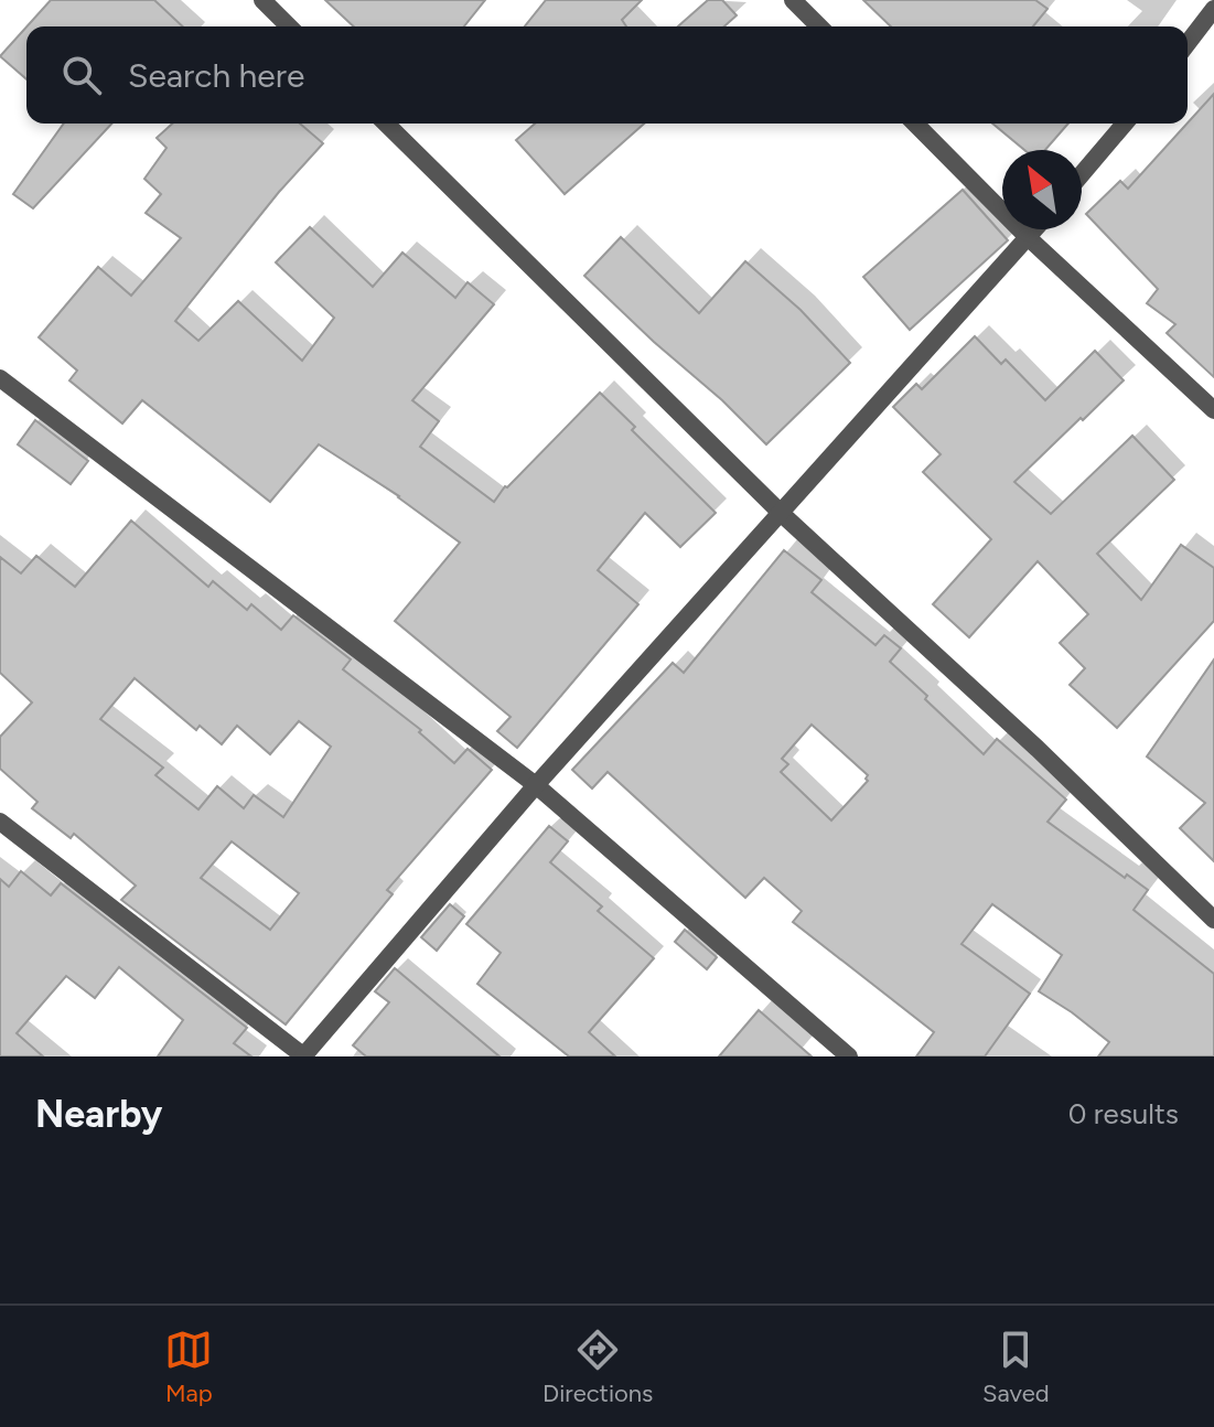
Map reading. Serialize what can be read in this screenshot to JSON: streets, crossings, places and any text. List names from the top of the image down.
{
  "north": "top left",
  "page": {
    "search": "Search here",
    "heading": ["Nearby", "0 results"],
    "nav": ["Map", "Directions", "Saved"]
  }
}
